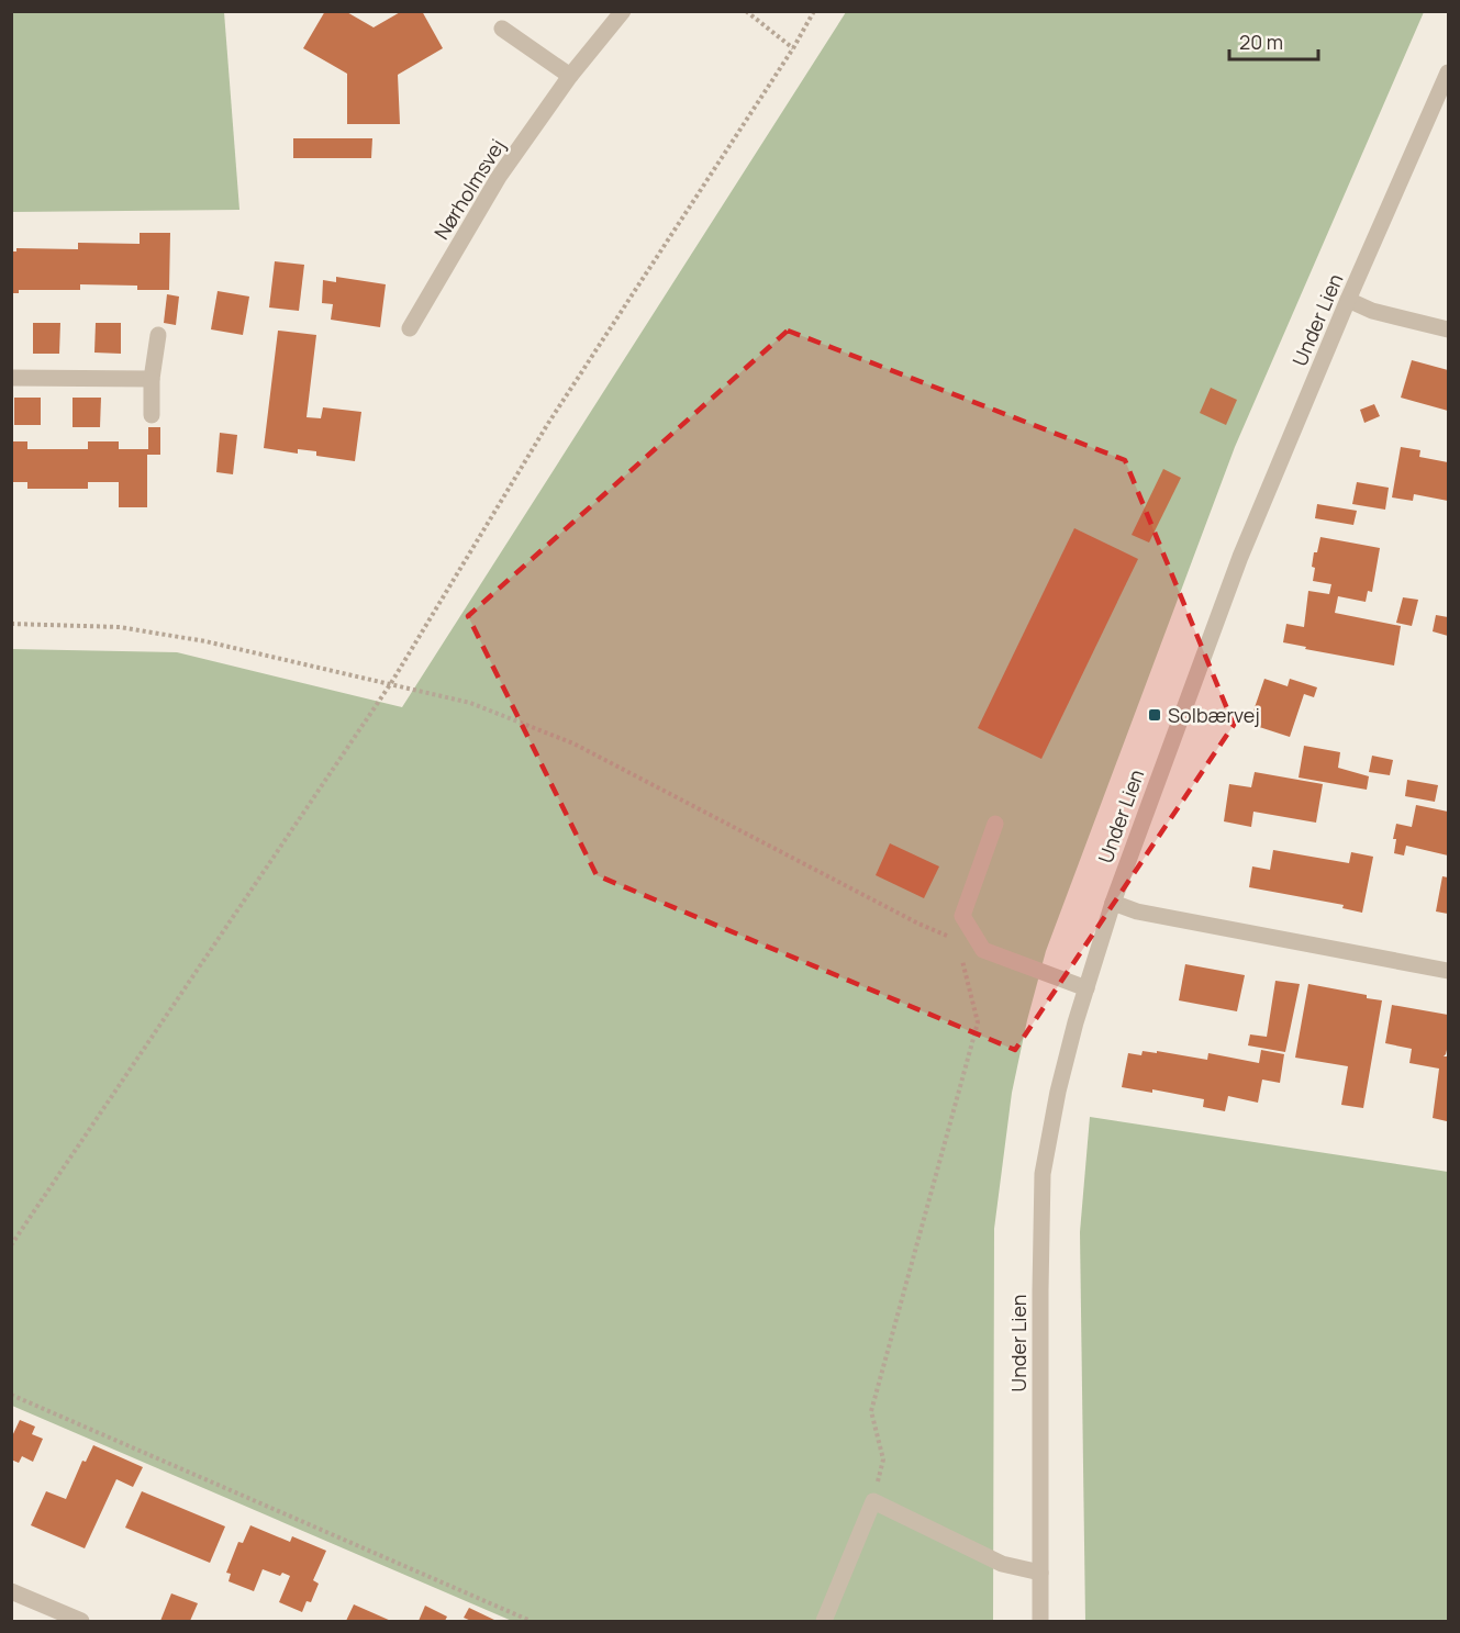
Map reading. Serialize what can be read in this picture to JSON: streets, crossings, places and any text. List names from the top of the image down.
{
  "streets": {
    "street": ["Nørholmsvej", "Under Lien"]
  },
  "places": {
    "transit": ["Solbærvej"]
  },
  "scale_bar": "20 m"
}
